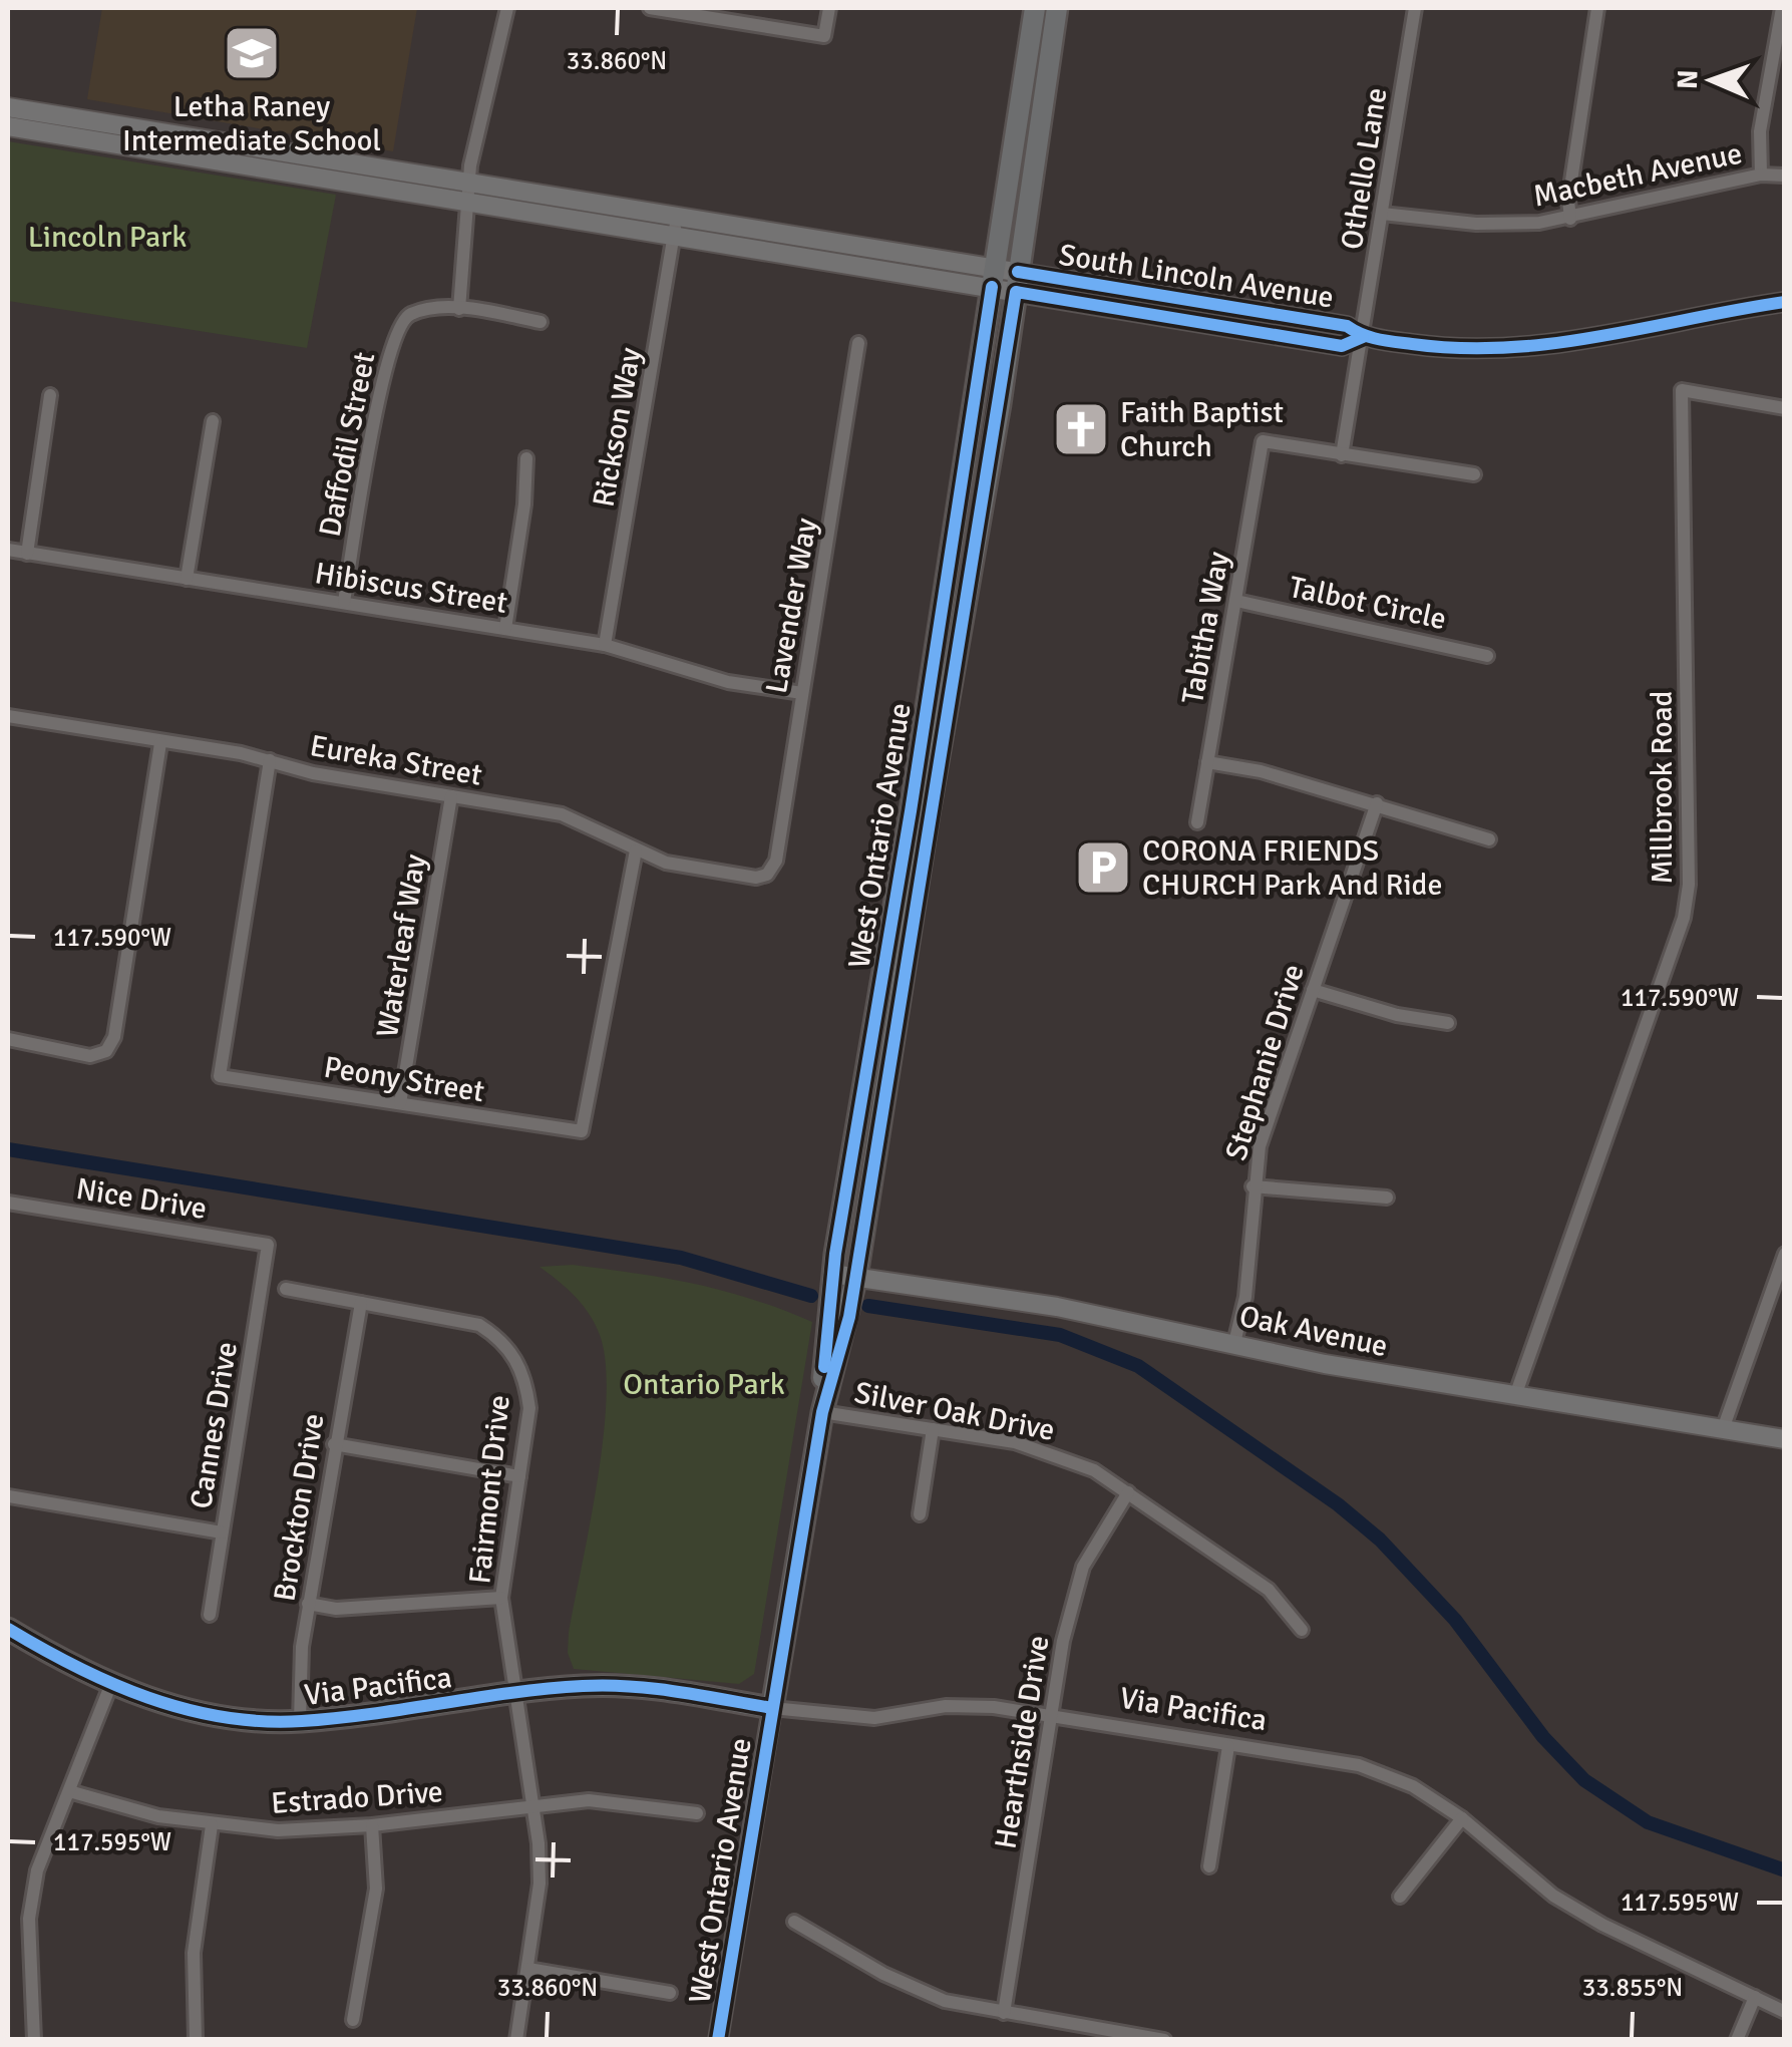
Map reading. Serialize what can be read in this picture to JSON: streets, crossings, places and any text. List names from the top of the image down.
{
  "streets": {
    "main road": [
      "South Lincoln Avenue",
      "West Ontario Avenue",
      "Oak Avenue",
      "Via Pacifica"
    ],
    "street": [
      "Othello Lane",
      "Macbeth Avenue",
      "Rickson Way",
      "Daffodil Street",
      "Hibiscus Street",
      "Talbot Circle",
      "Lavender Way",
      "Tabitha Way",
      "Eureka Street",
      "Millbrook Road",
      "Waterleaf Way",
      "Stephanie Drive",
      "Peony Street",
      "Nice Drive",
      "Silver Oak Drive",
      "Cannes Drive",
      "Fairmont Drive",
      "Brockton Drive",
      "Hearthside Drive",
      "Estrado Drive"
    ]
  },
  "crossings": [
    ["Othello Lane", "Macbeth Avenue"],
    ["Othello Lane", "South Lincoln Avenue"],
    ["Othello Lane", "Tabitha Way"],
    ["South Lincoln Avenue", "Rickson Way"],
    ["South Lincoln Avenue", "West Ontario Avenue"],
    ["Rickson Way", "Hibiscus Street"],
    ["Daffodil Street", "Hibiscus Street"],
    ["Hibiscus Street", "Lavender Way"],
    ["Talbot Circle", "Tabitha Way"],
    ["Lavender Way", "Eureka Street"],
    ["Eureka Street", "Waterleaf Way"],
    ["Eureka Street", "Peony Street"],
    ["Millbrook Road", "Oak Avenue"],
    ["West Ontario Avenue", "Oak Avenue"],
    ["West Ontario Avenue", "Silver Oak Drive"],
    ["West Ontario Avenue", "Via Pacifica"],
    ["Waterleaf Way", "Peony Street"],
    ["Stephanie Drive", "Oak Avenue"],
    ["Nice Drive", "Cannes Drive"],
    ["Silver Oak Drive", "Hearthside Drive"],
    ["Fairmont Drive", "Brockton Drive"],
    ["Fairmont Drive", "Via Pacifica"],
    ["Fairmont Drive", "Estrado Drive"],
    ["Brockton Drive", "Via Pacifica"],
    ["Via Pacifica", "Hearthside Drive"]
  ],
  "parks": ["Lincoln Park", "Ontario Park"],
  "places": {
    "school or university": ["Letha Raney Intermediate School"],
    "church": ["Faith Baptist Church"],
    "parking": ["CORONA FRIENDS CHURCH Park And Ride"]
  },
  "north": "left",
  "coordinates": [
    "33.860°N",
    "117.590°W",
    "117.595°W",
    "33.855°N"
  ]
}
